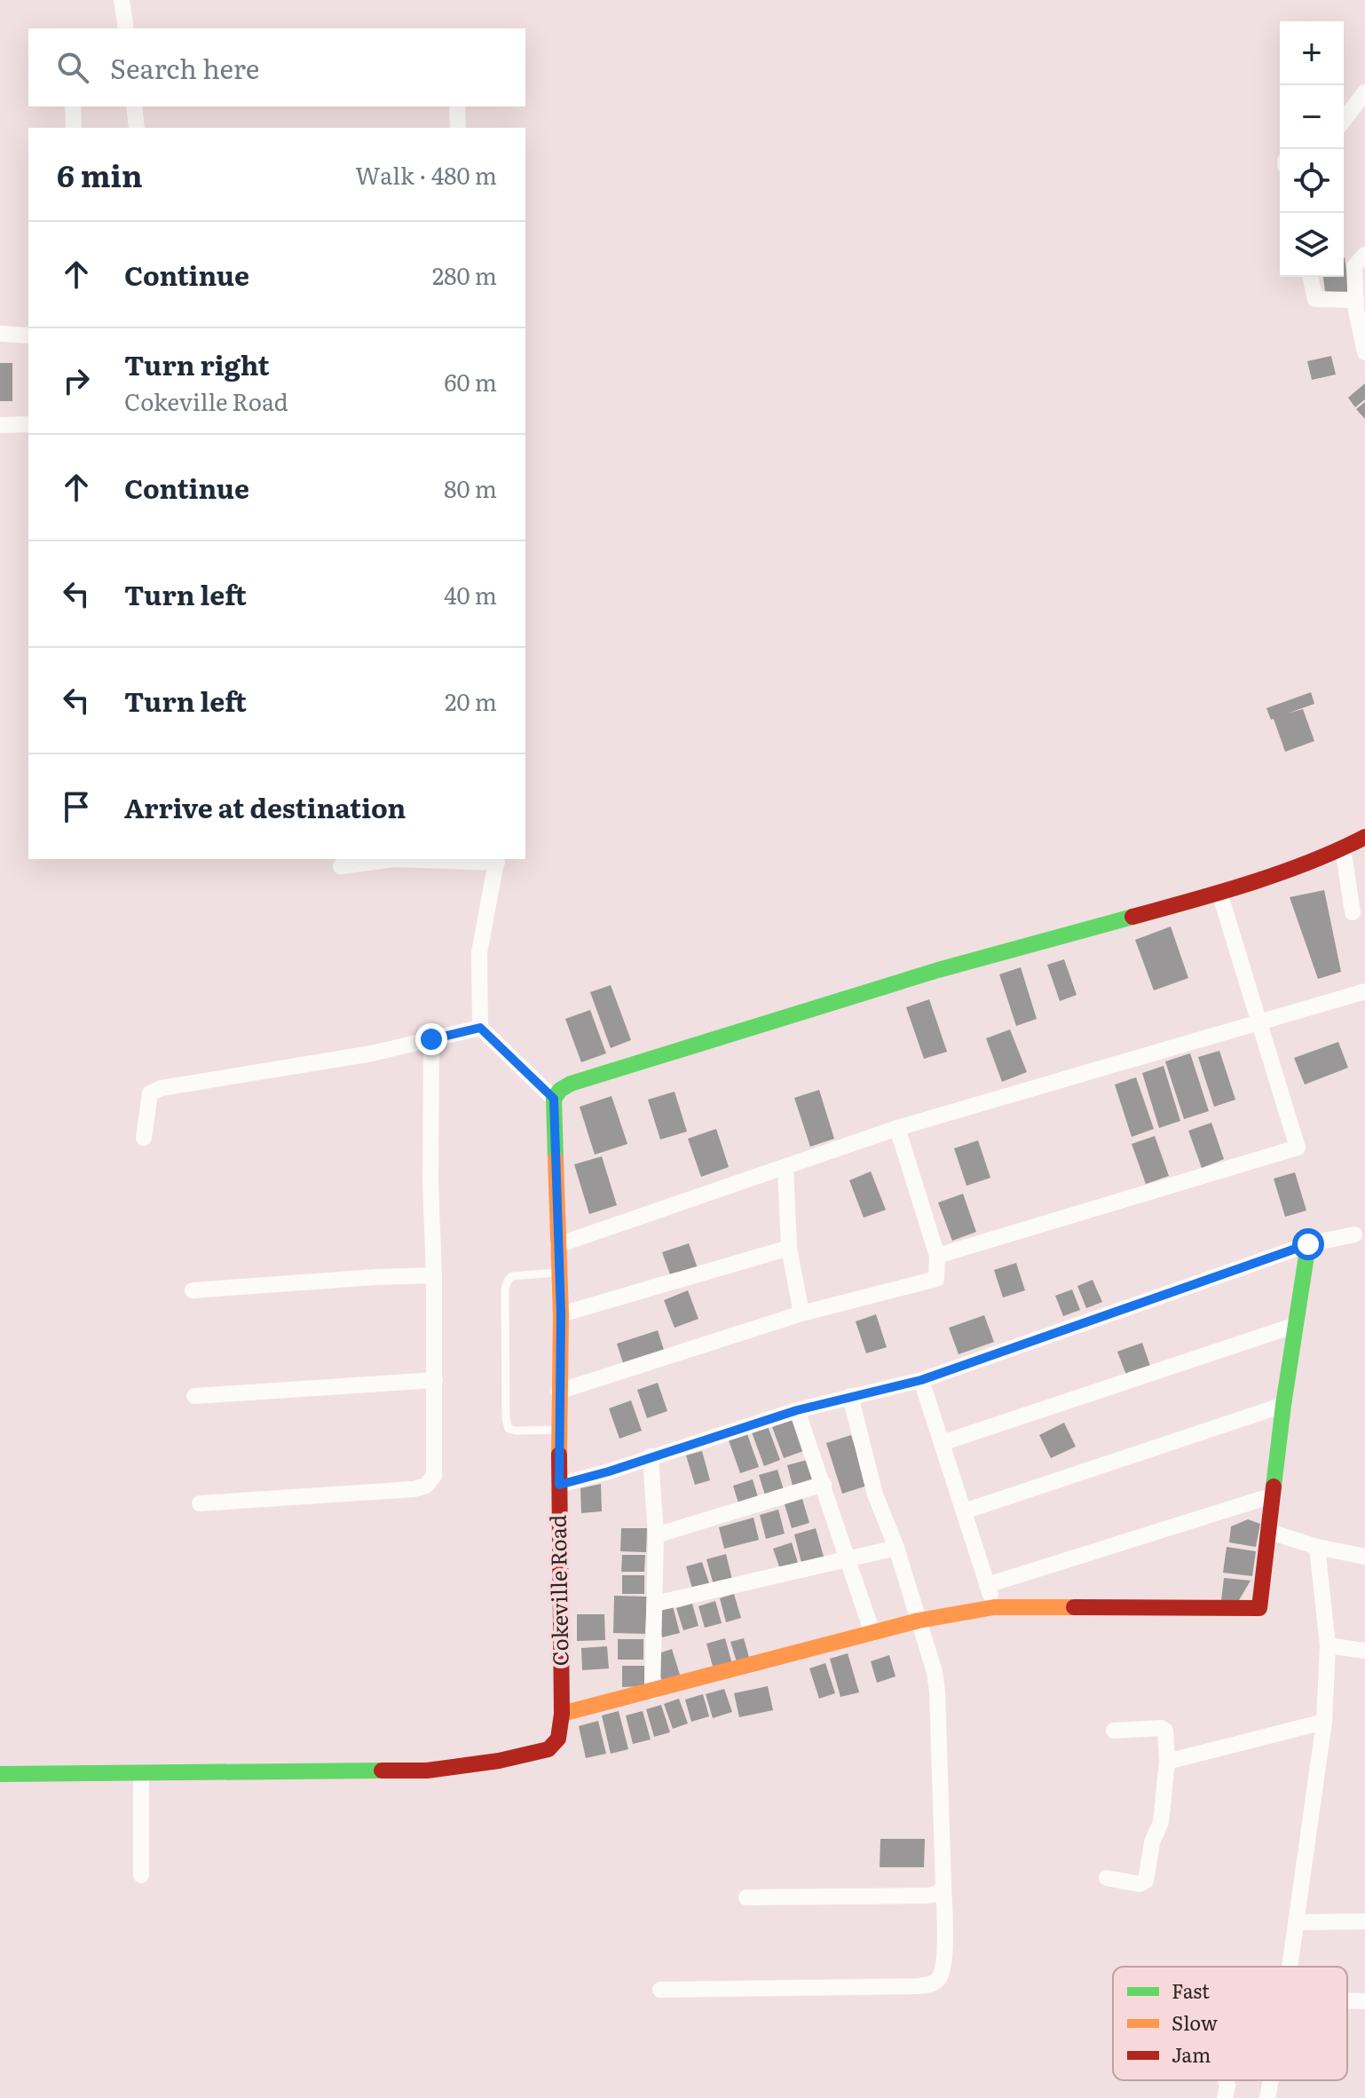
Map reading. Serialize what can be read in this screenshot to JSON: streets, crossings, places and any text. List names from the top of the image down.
{
  "streets": {
    "street": ["Cokeville Road"]
  },
  "legend": ["Fast", "Slow", "Jam"],
  "page": {
    "map_buttons": ["+", "−"],
    "search": "Search here",
    "heading": ["6 min", "Walk · 480 m"],
    "list": [
      ["Continue", "280 m"],
      ["Turn right", "Cokeville Road", "60 m"],
      ["Continue", "80 m"],
      ["Turn left", "40 m"],
      ["Turn left", "20 m"],
      "Arrive at destination"
    ]
  }
}
